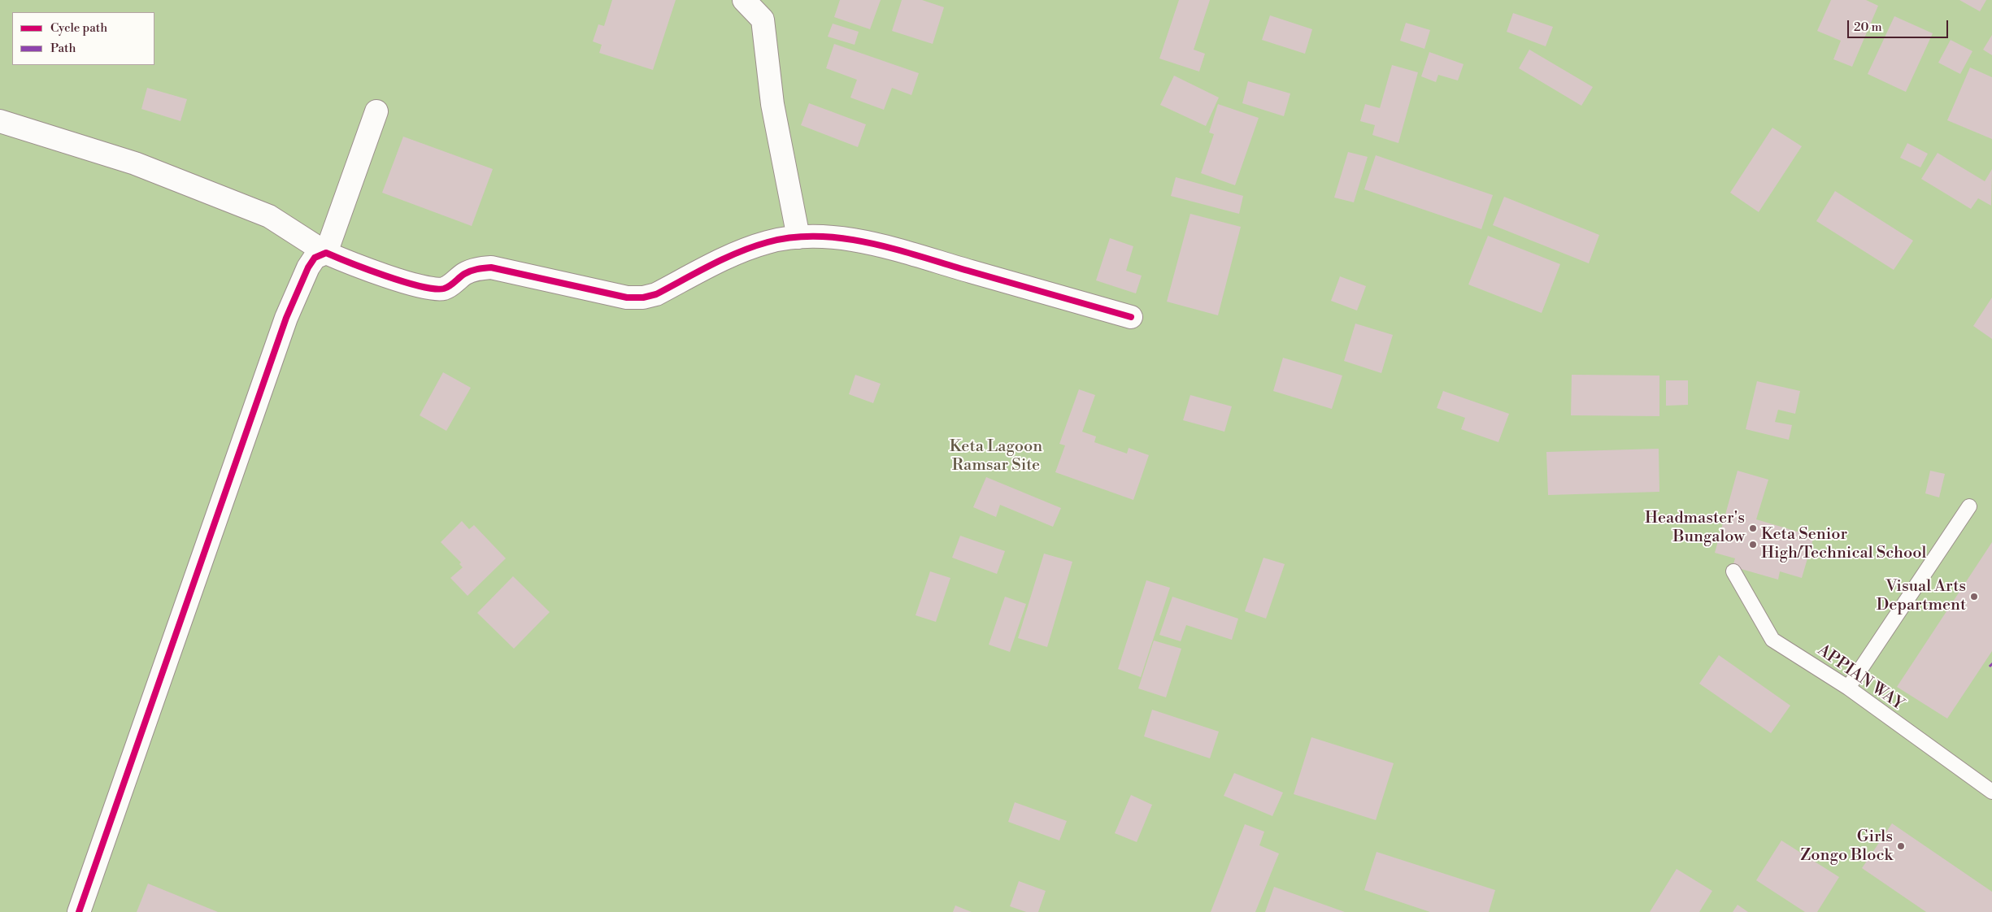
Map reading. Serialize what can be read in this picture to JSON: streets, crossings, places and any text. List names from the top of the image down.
{
  "streets": {
    "lane": ["APPIAN WAY"]
  },
  "parks": ["Keta Lagoon Ramsar Site"],
  "places": [
    "Headmaster's Bungalow",
    "Keta Senior High/Technical School",
    "Visual Arts Department",
    "Girls Zongo Block"
  ],
  "legend": ["Cycle path", "Path"],
  "scale_bar": "20 m"
}
